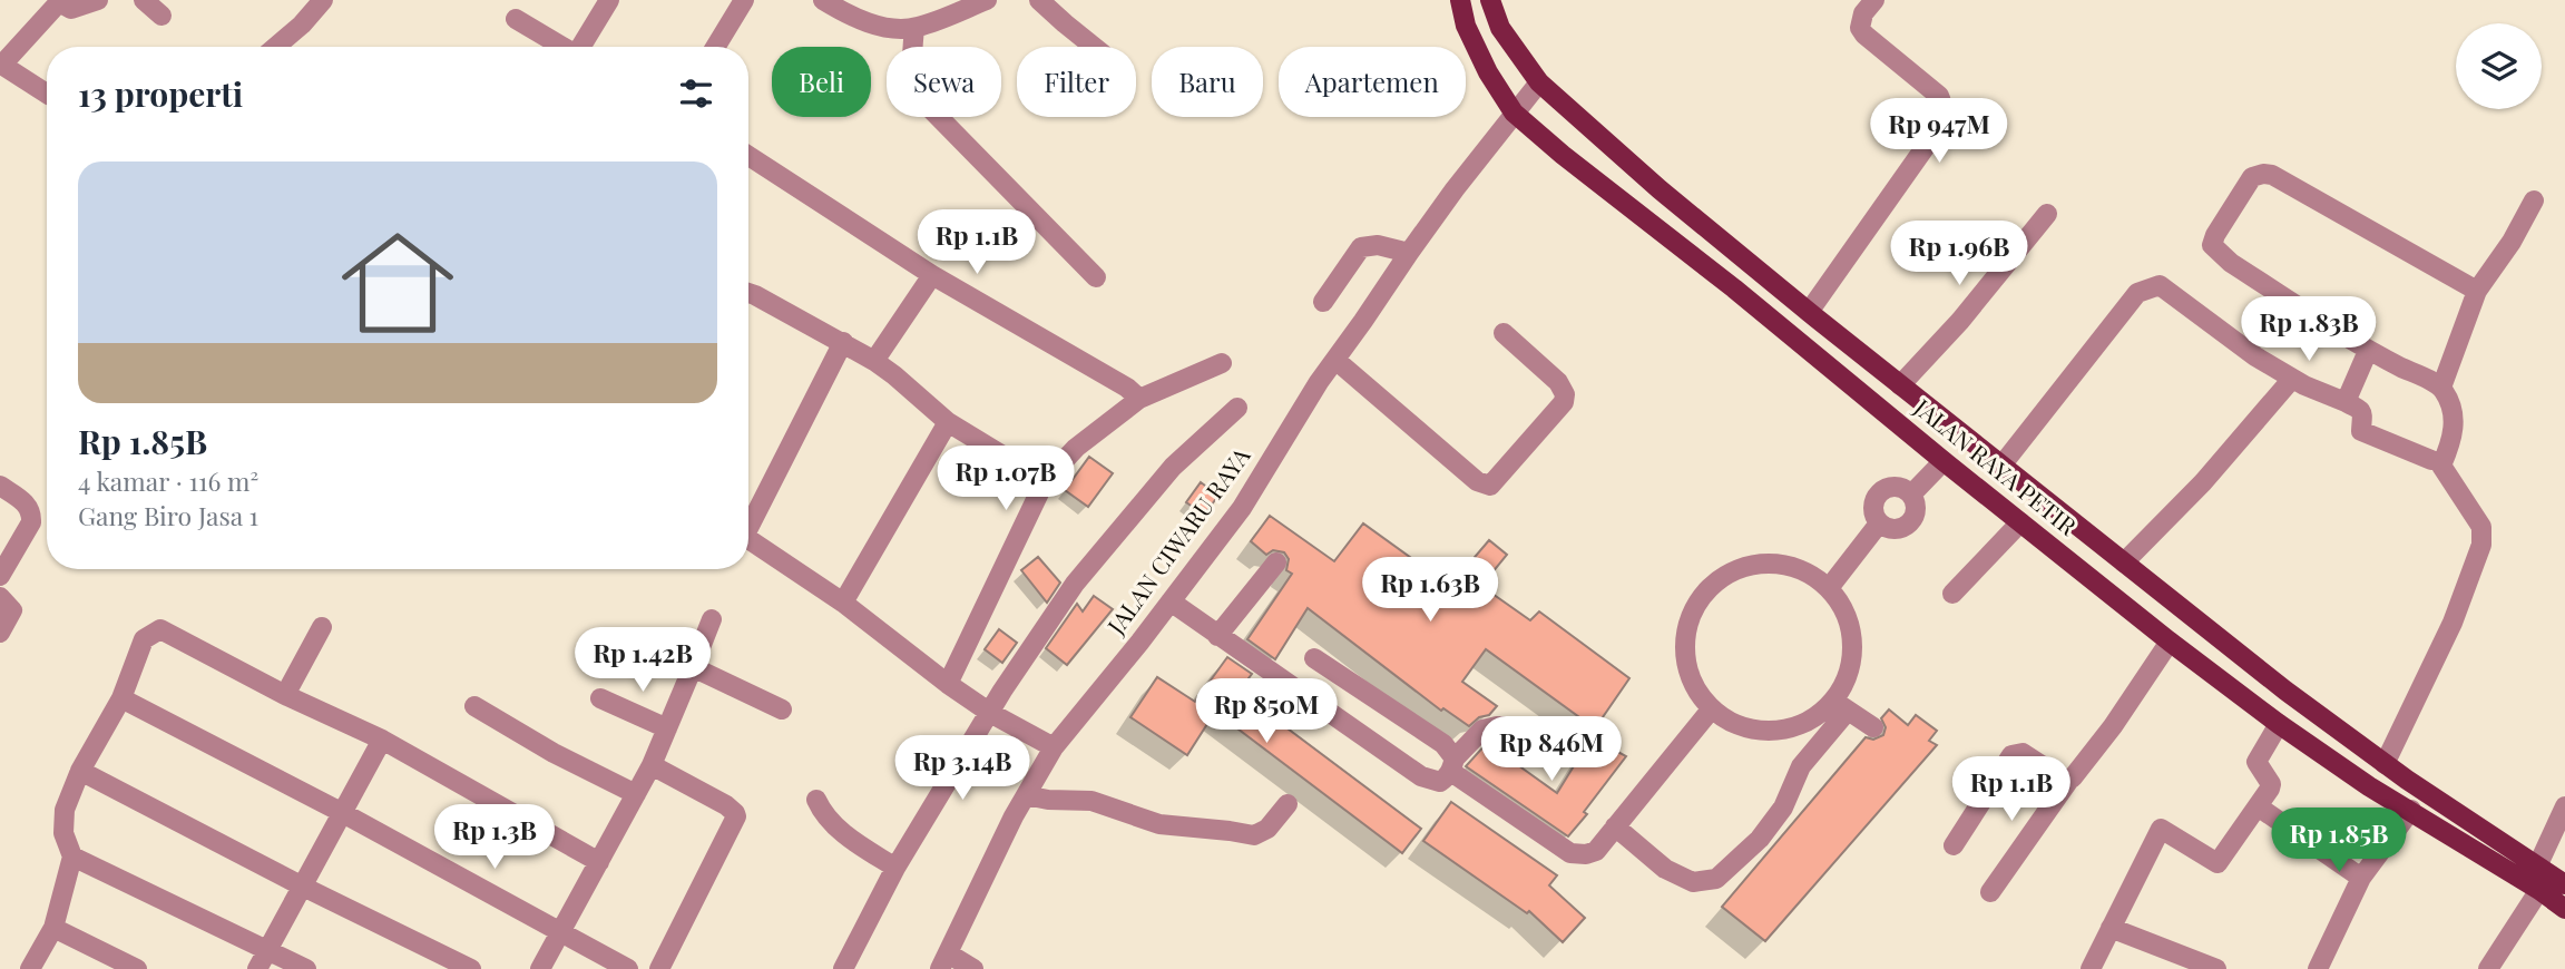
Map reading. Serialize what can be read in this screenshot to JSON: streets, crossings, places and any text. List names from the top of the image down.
{
  "streets": {
    "main road": ["JALAN RAYA PETIR"],
    "street": ["JALAN CIWARU RAYA"]
  },
  "crossings": [
    ["JALAN RAYA PETIR", "JALAN CIWARU RAYA"]
  ],
  "page": {
    "chip": [
      "Beli",
      "Sewa",
      "Filter",
      "Baru",
      "Apartemen"
    ],
    "heading": "13 properti",
    "price": [
      "Rp 947M",
      "Rp 1.1B",
      "Rp 1.96B",
      "Rp 1.83B",
      "Rp 1.07B",
      "Rp 1.63B",
      "Rp 1.42B",
      "Rp 850M",
      "Rp 846M",
      "Rp 3.14B",
      "Rp 1.1B",
      "Rp 1.3B",
      "Rp 1.85B"
    ],
    "list": [
      {
        "name": "Rp 1.85B",
        "note": "4 kamar · 116 m² · Gang Biro Jasa 1"
      }
    ]
  }
}
